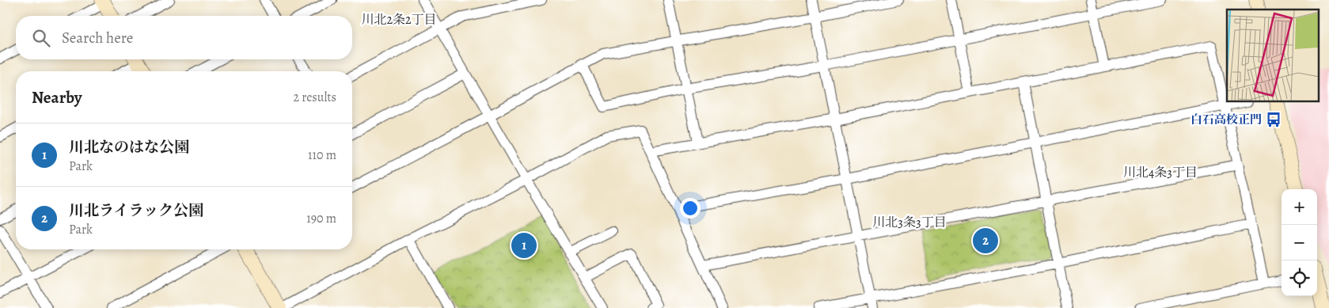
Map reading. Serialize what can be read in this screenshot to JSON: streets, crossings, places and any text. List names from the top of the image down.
{
  "districts": ["川北2条2丁目", "川北4条3丁目", "川北3条3丁目"],
  "places": {
    "bus stop": ["白石高校正門"]
  },
  "page": {
    "search": "Search here",
    "heading": ["Nearby", "2 results"],
    "list": [
      {
        "mark": "1",
        "name": "川北なのはな公園",
        "note": "Park",
        "value": "110 m"
      },
      {
        "mark": "2",
        "name": "川北ライラック公園",
        "note": "Park",
        "value": "190 m"
      }
    ],
    "map_buttons": ["+", "−"],
    "pins": ["2", "1"]
  }
}
